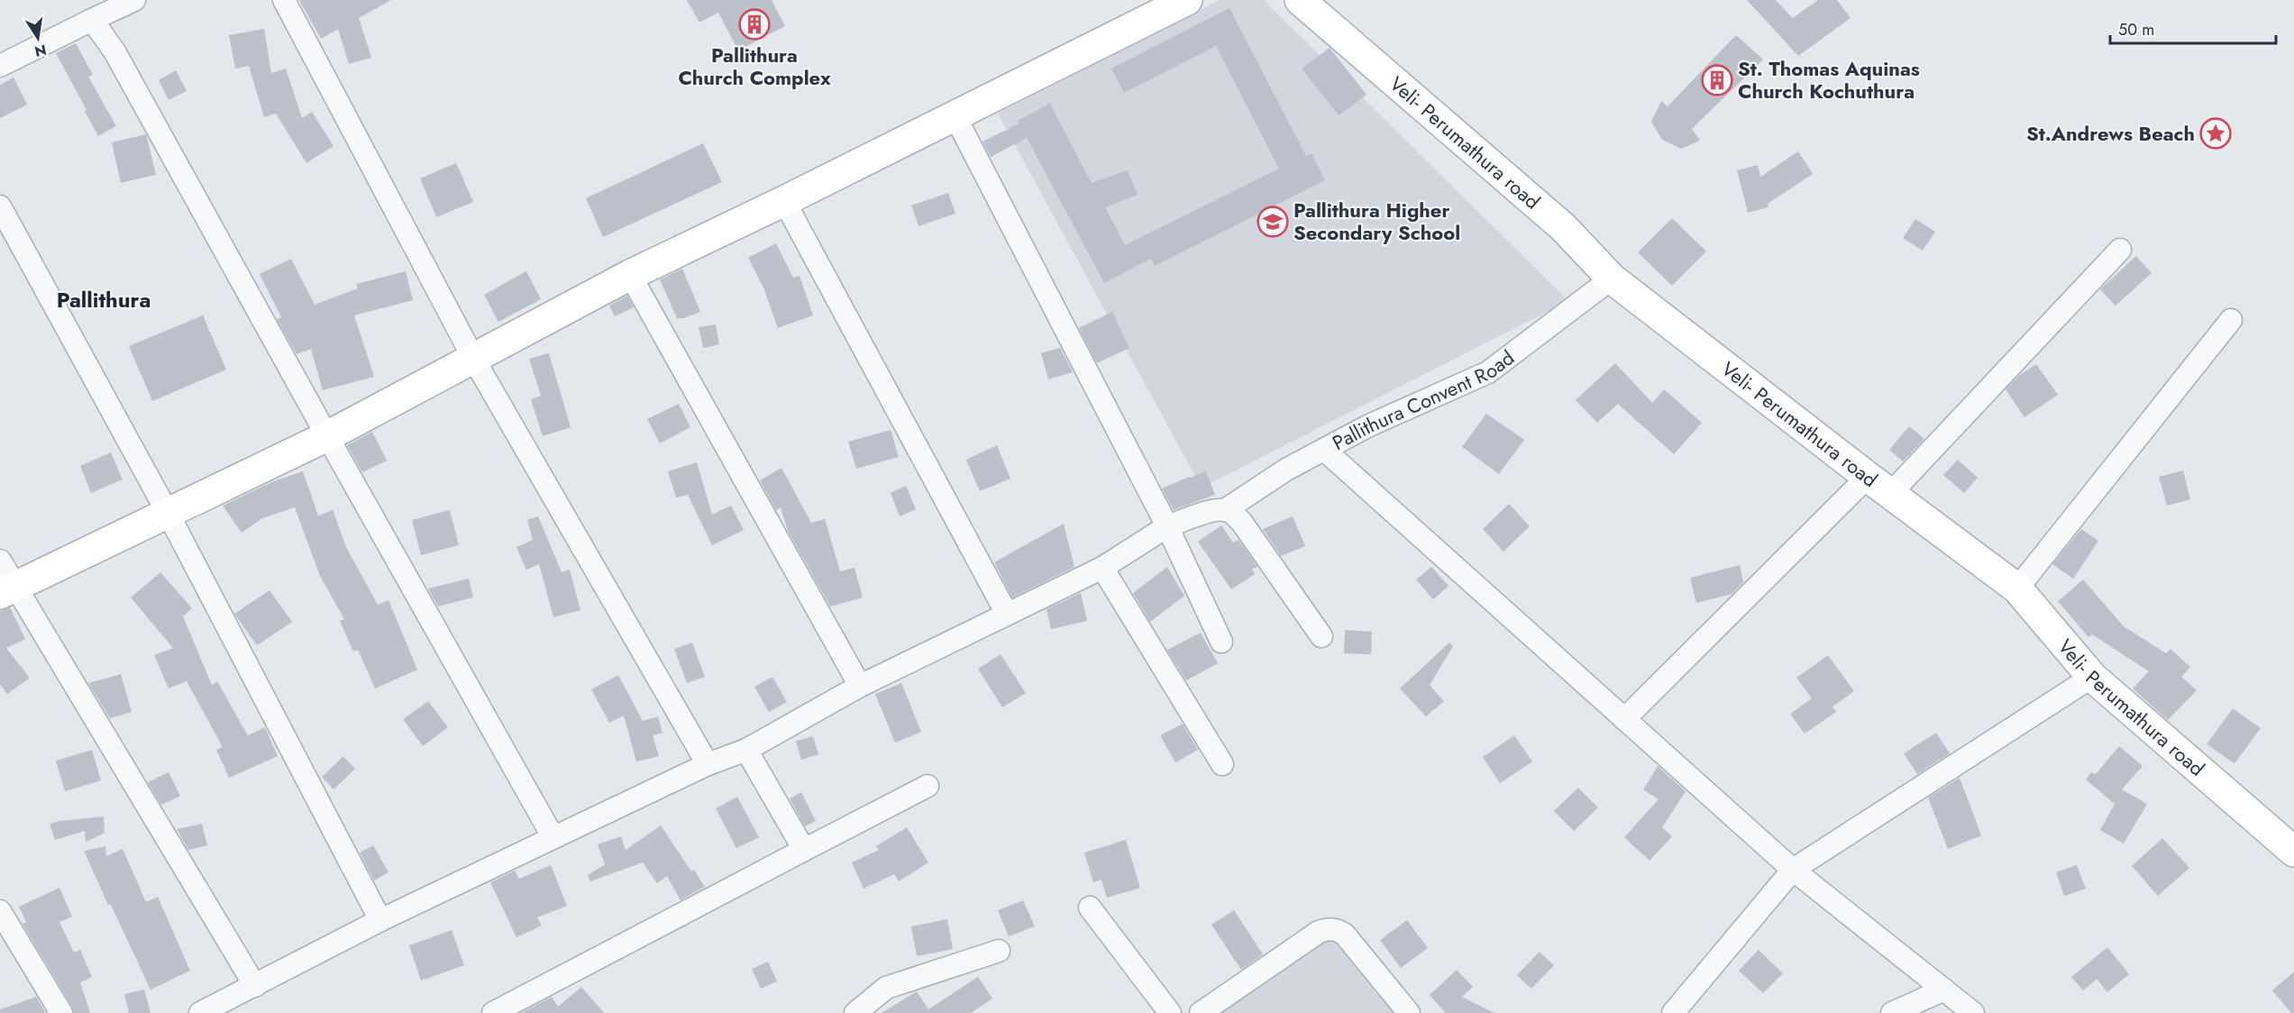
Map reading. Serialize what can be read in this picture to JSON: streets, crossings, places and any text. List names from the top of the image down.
{
  "streets": {
    "main road": ["Veli- Perumathura road"],
    "street": ["Pallithura Convent Road"]
  },
  "crossings": [
    ["Veli- Perumathura road", "Pallithura Convent Road"]
  ],
  "districts": ["Pallithura"],
  "places": {
    "building": ["Pallithura Church Complex", "St. Thomas Aquinas Church Kochuthura"],
    "place": ["St.Andrews Beach"],
    "school or university": ["Pallithura Higher Secondary School"]
  },
  "scale_bar": "50 m",
  "north": "bottom"
}
